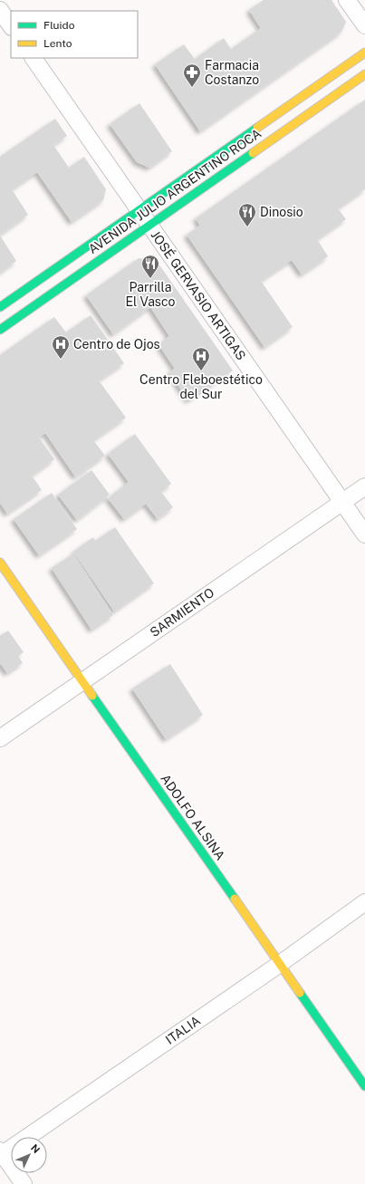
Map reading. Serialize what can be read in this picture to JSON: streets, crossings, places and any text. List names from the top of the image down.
{
  "streets": {
    "main road": ["AVENIDA JULIO ARGENTINO ROCA", "ADOLFO ALSINA"],
    "street": ["JOSÉ GERVASIO ARTIGAS", "SARMIENTO", "ITALIA"]
  },
  "crossings": [
    ["AVENIDA JULIO ARGENTINO ROCA", "JOSÉ GERVASIO ARTIGAS"],
    ["JOSÉ GERVASIO ARTIGAS", "SARMIENTO"],
    ["SARMIENTO", "ADOLFO ALSINA"],
    ["ADOLFO ALSINA", "ITALIA"]
  ],
  "places": {
    "pharmacy": ["Farmacia Costanzo"],
    "restaurant": ["Dinosio", "Parrilla El Vasco"],
    "hospital": ["Centro de Ojos", "Centro Fleboestético del Sur"]
  },
  "legend": ["Fluido", "Lento"],
  "north": "top right"
}
